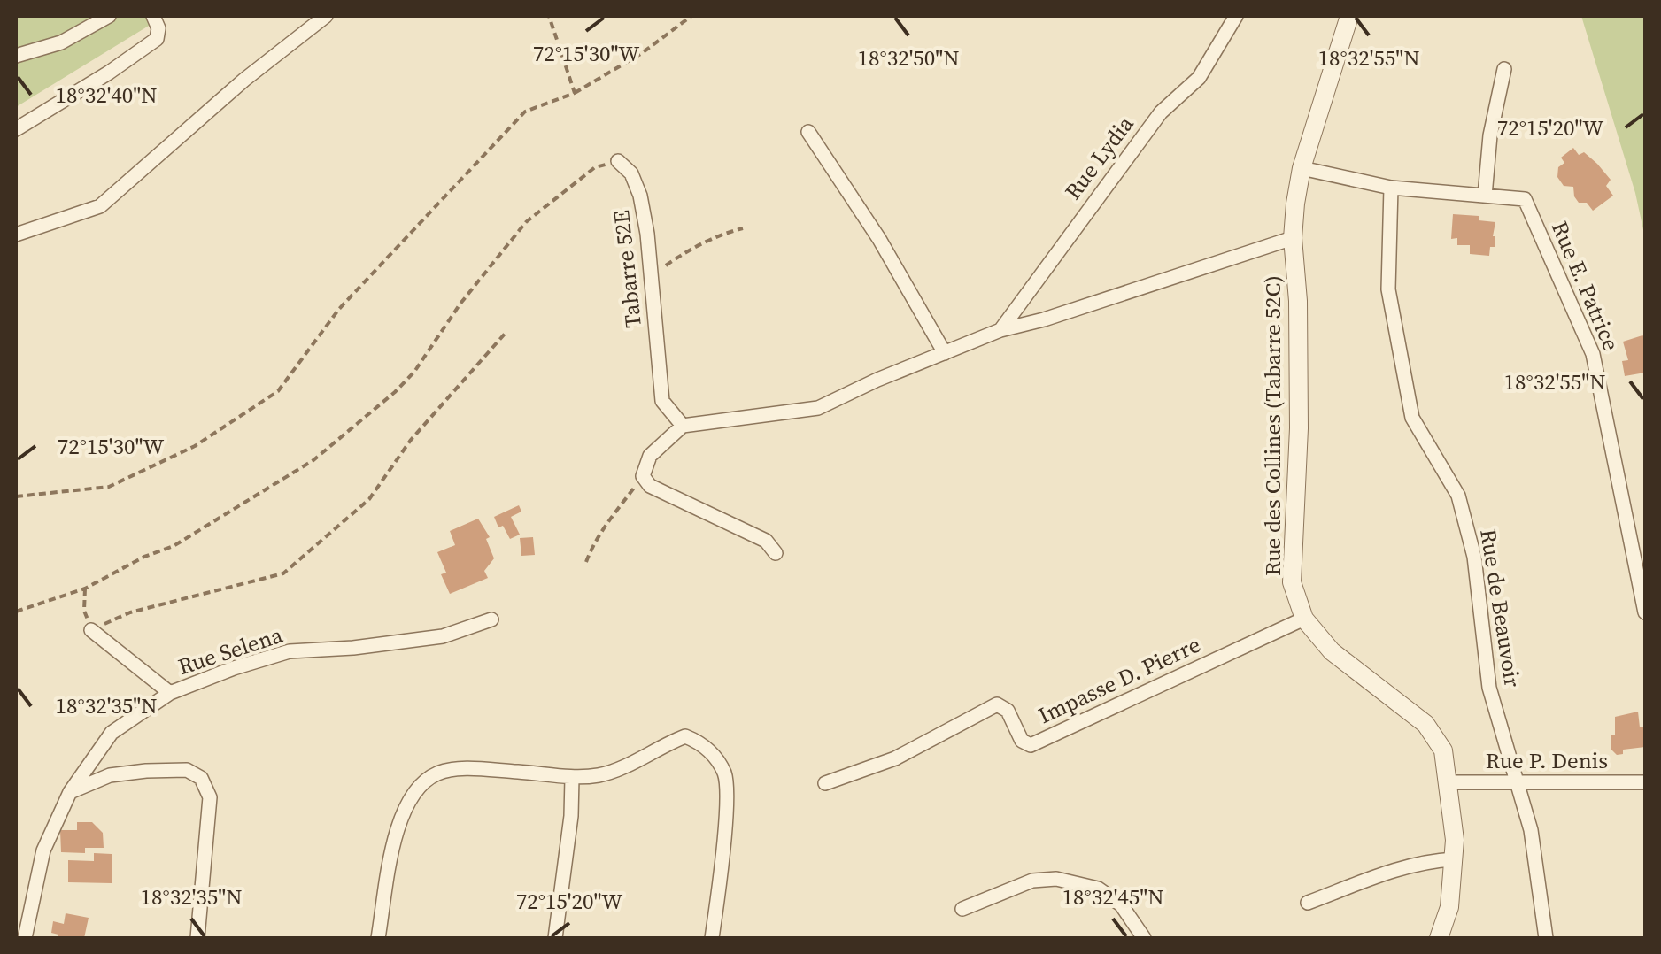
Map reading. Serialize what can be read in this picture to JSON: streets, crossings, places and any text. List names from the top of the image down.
{
  "streets": {
    "street": [
      "Rue Lydia",
      "Tabarre 52E",
      "Rue E. Patrice",
      "Rue des Collines (Tabarre 52C)",
      "Rue de Beauvoir",
      "Rue Selena",
      "Impasse D. Pierre",
      "Rue P. Denis"
    ]
  },
  "crossings": [
    ["Rue E. Patrice", "Rue des Collines (Tabarre 52C)"],
    ["Rue E. Patrice", "Rue de Beauvoir"],
    ["Rue des Collines (Tabarre 52C)", "Impasse D. Pierre"],
    ["Rue des Collines (Tabarre 52C)", "Rue P. Denis"],
    ["Rue de Beauvoir", "Rue P. Denis"]
  ],
  "coordinates": [
    "72°15'30\"W",
    "18°32'50\"N",
    "18°32'55\"N",
    "18°32'40\"N",
    "72°15'20\"W",
    "18°32'35\"N",
    "18°32'45\"N"
  ]
}
